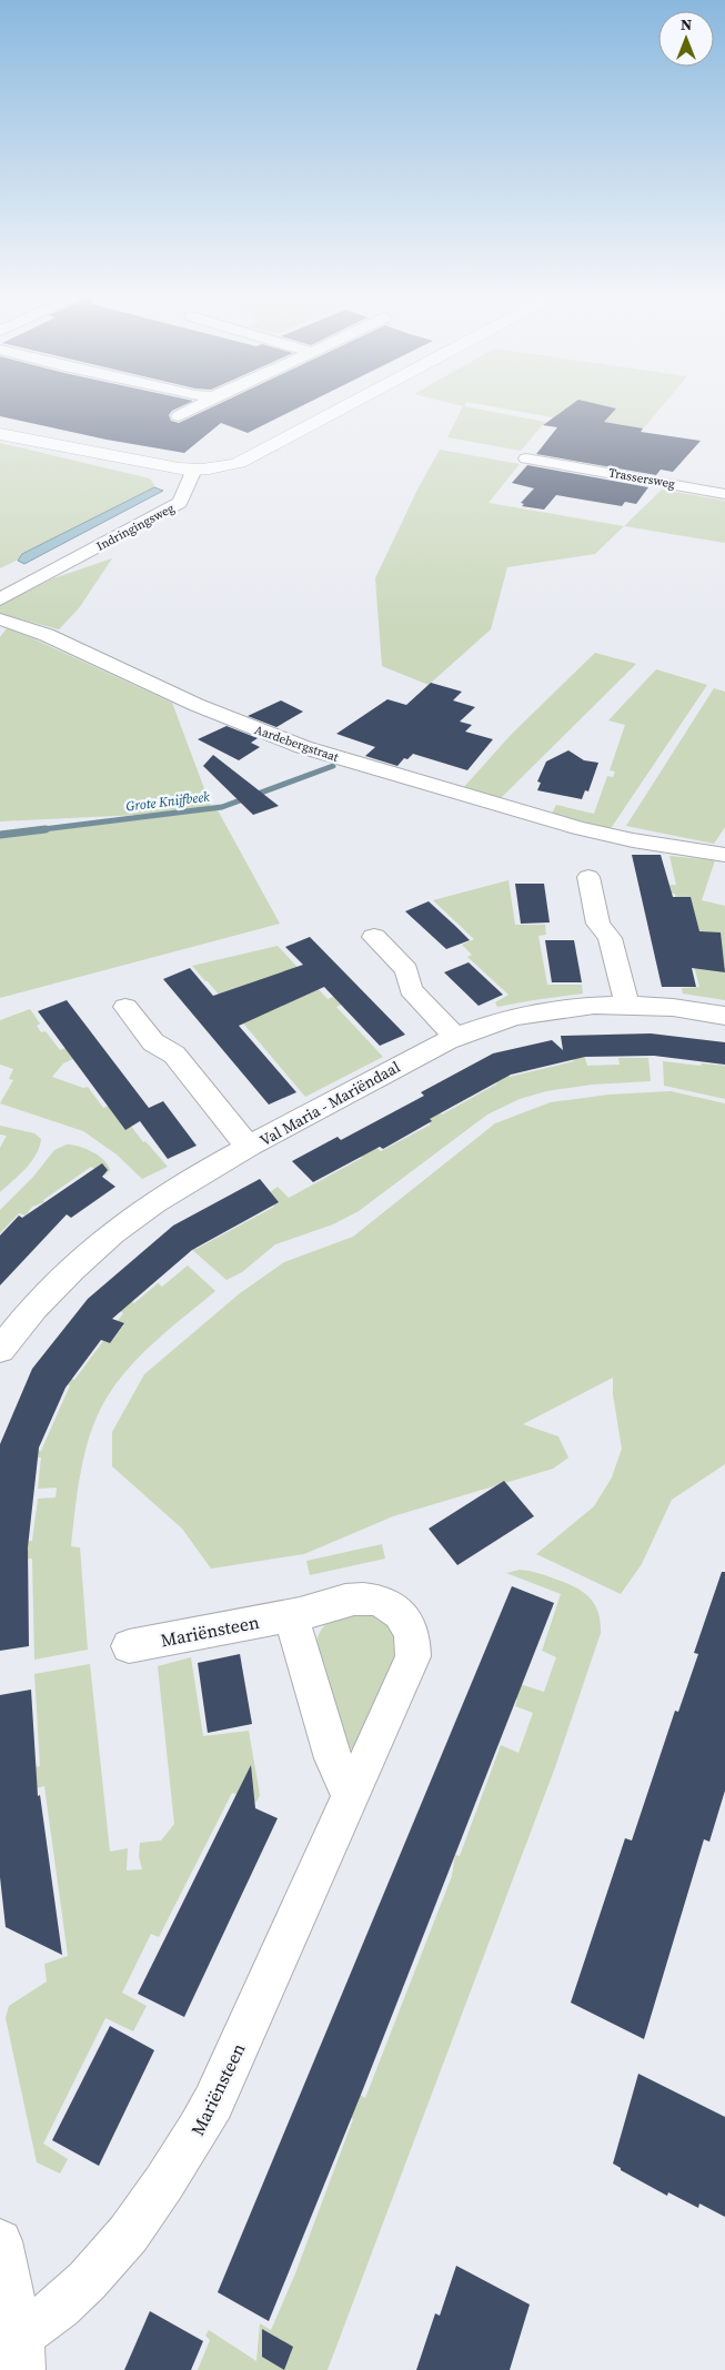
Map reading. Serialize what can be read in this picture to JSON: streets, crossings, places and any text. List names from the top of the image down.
{
  "streets": {
    "street": [
      "Trassersweg",
      "Indringingsweg",
      "Aardebergstraat",
      "Val Maria - Mariëndaal",
      "Mariënsteen"
    ]
  },
  "water": ["Grote Knijfbeek"],
  "north": "top"
}
